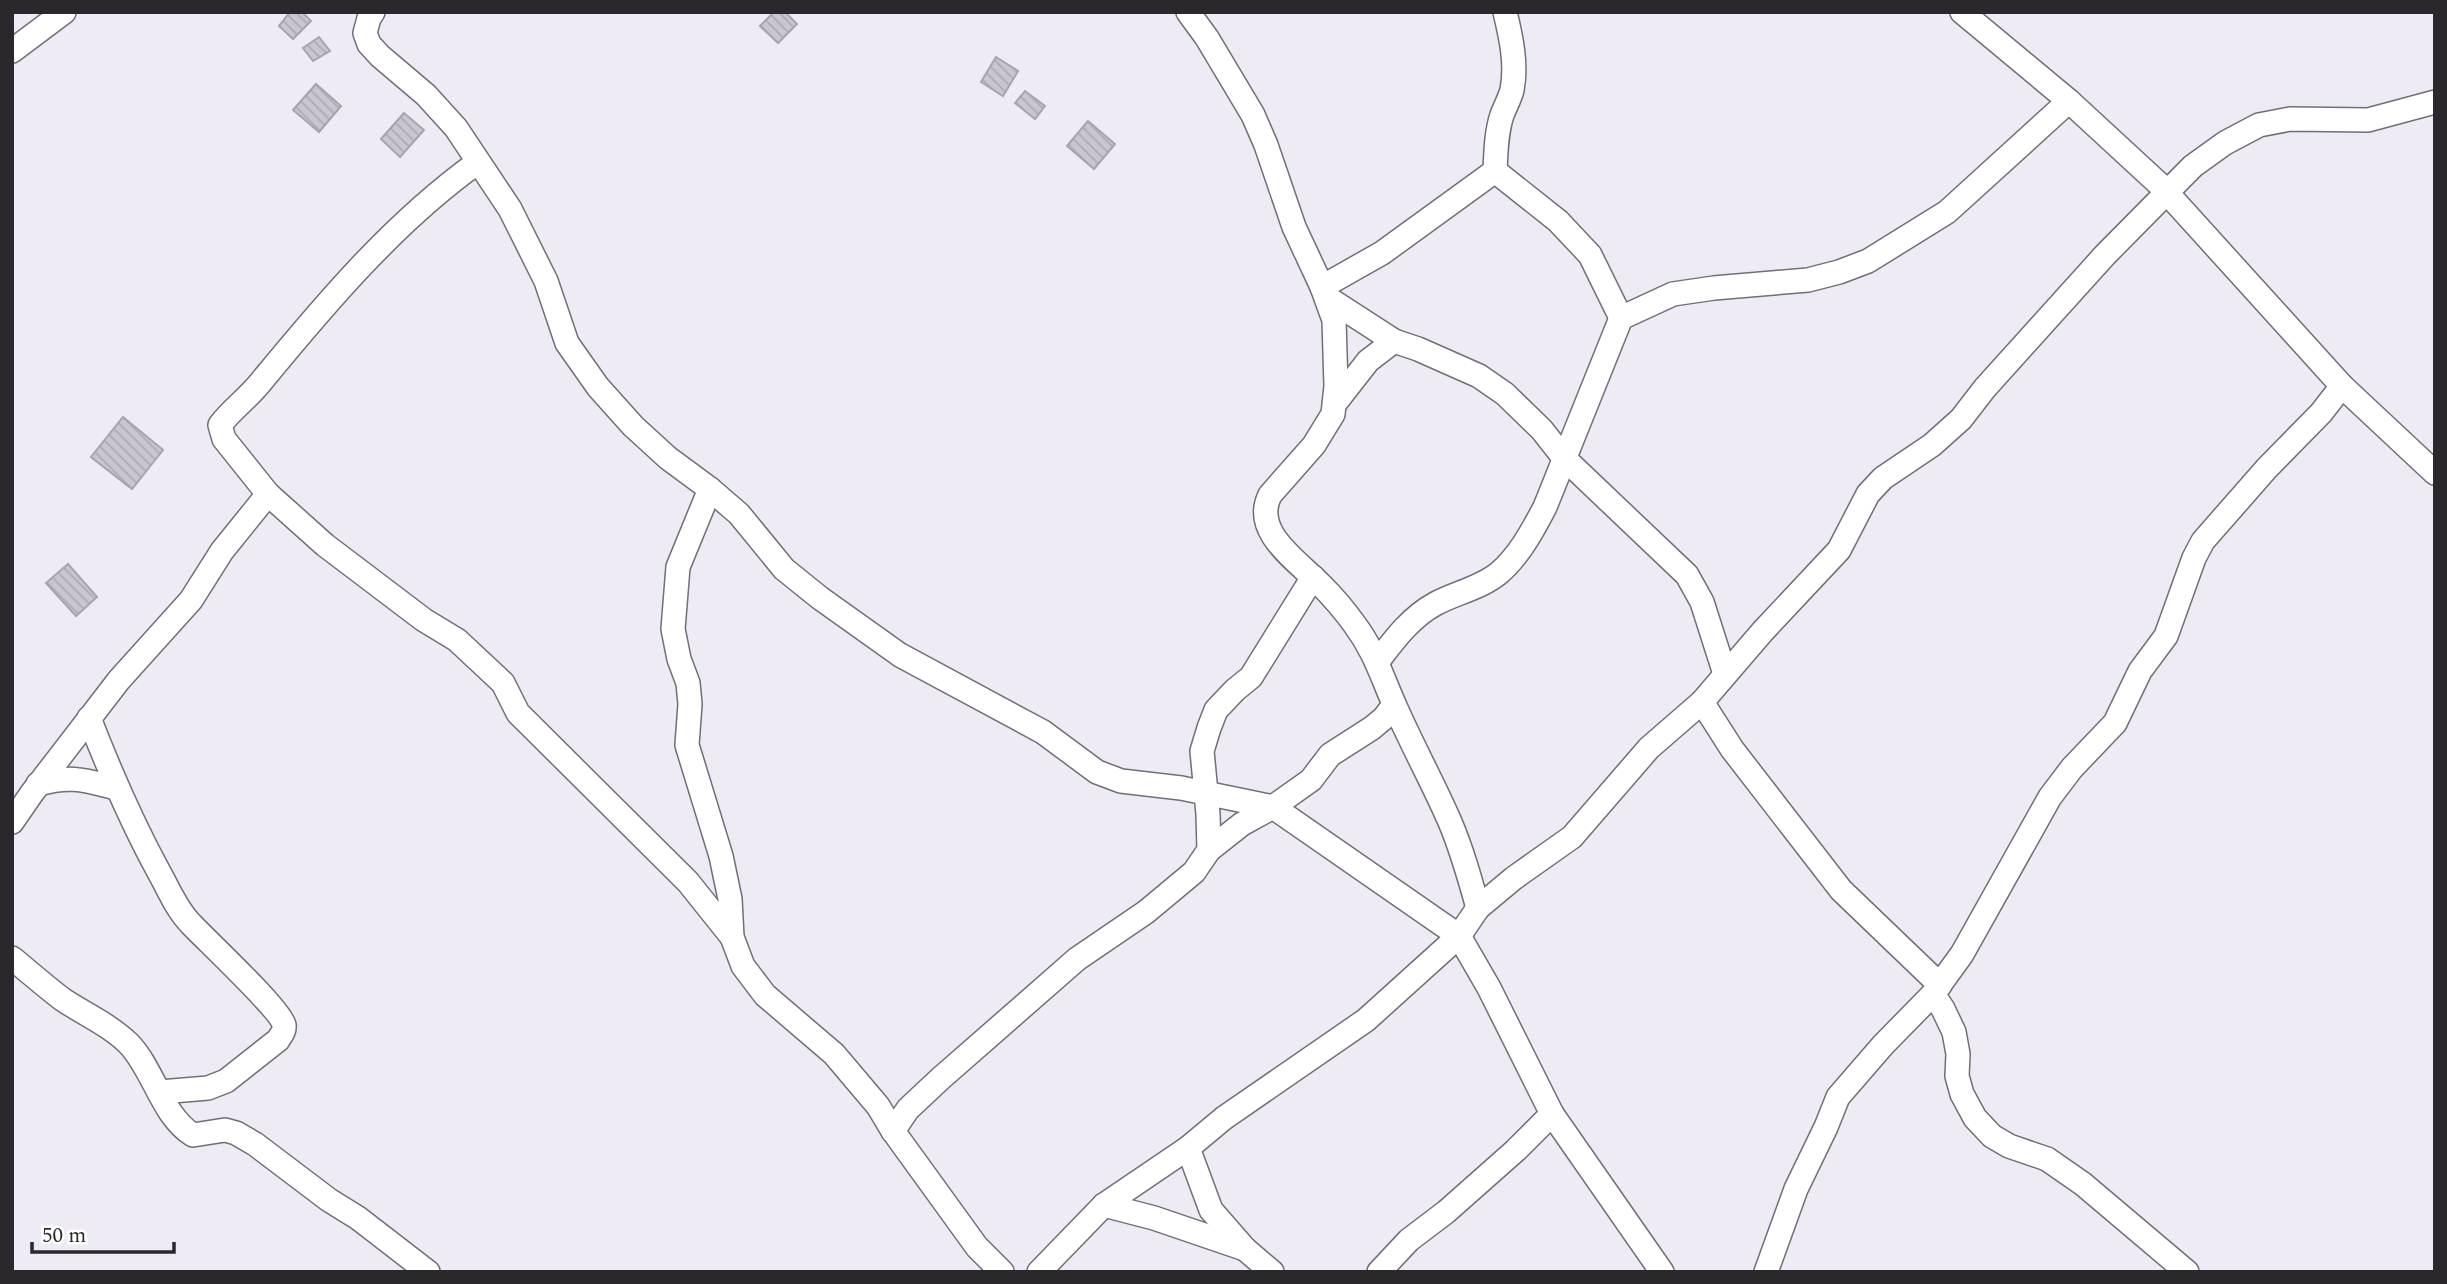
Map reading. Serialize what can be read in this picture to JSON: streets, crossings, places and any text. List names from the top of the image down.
{
  "scale_bar": "50 m"
}
